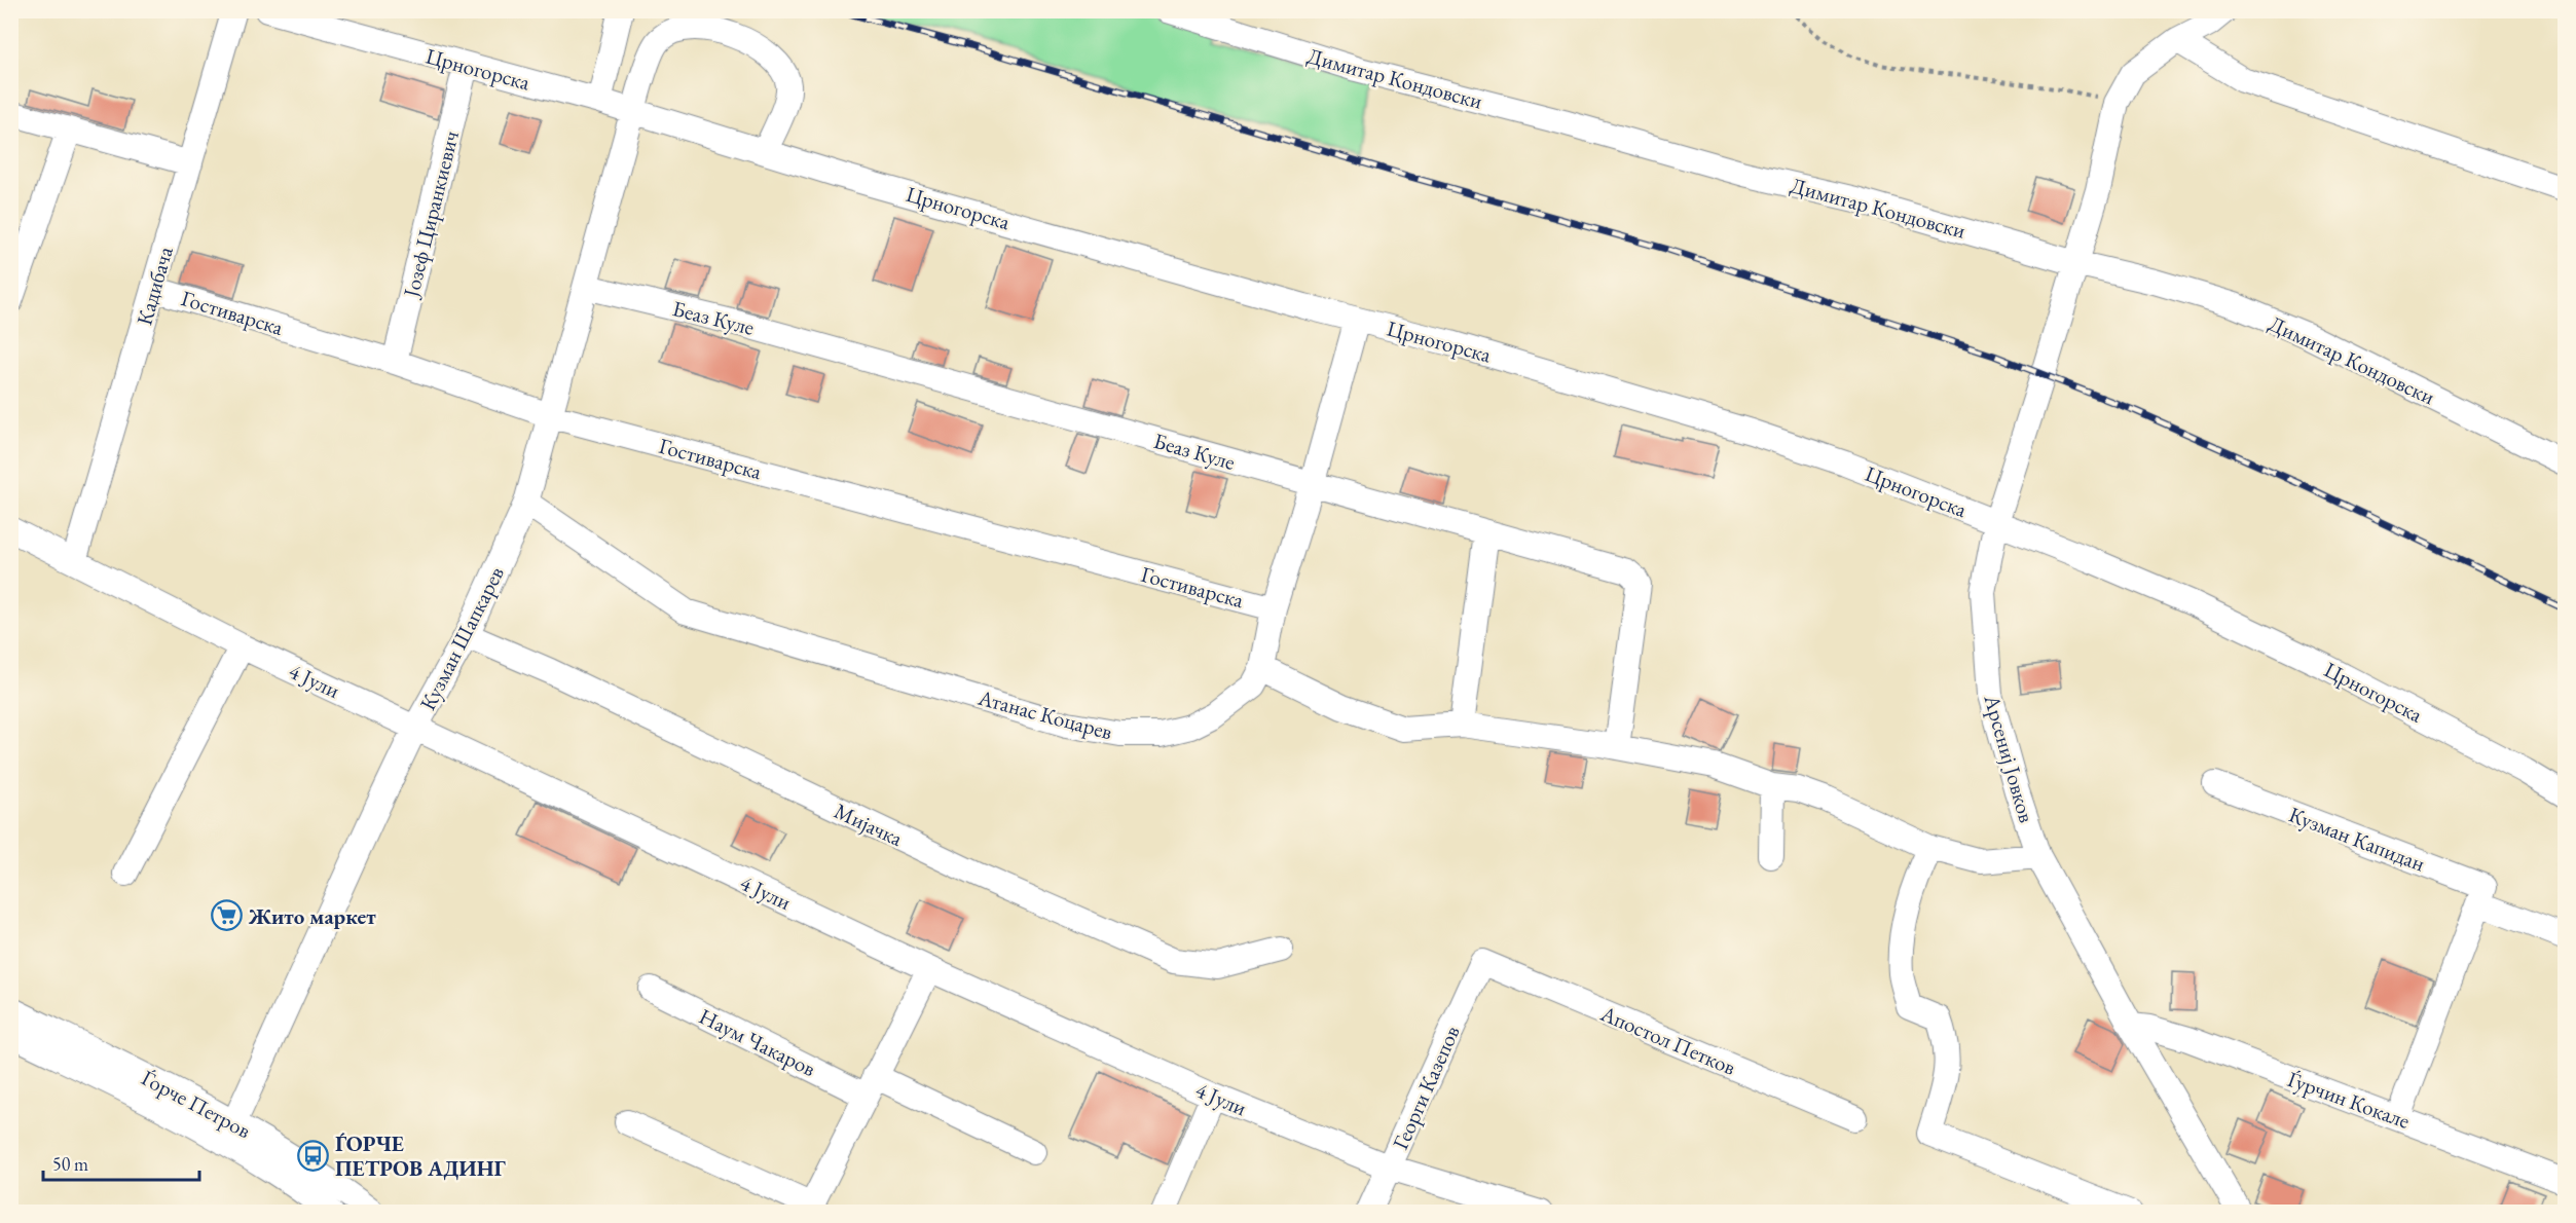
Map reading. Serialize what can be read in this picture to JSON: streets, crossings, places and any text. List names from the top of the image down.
{
  "streets": {
    "street": [
      "Црногорска",
      "Димитар Кондовски",
      "Јозеф Циранкиевич",
      "Кадибача",
      "Гостиварска",
      "Беаз Куле",
      "Кузман Шапкарев",
      "4 Јули",
      "Атанас Коцарев",
      "Арсениј Јовков",
      "Мијачка",
      "Кузман Капидан",
      "Апостол Петков",
      "Наум Чакаров",
      "Георги Казепов",
      "Ѓурчин Кокале",
      "Ѓорче Петров"
    ]
  },
  "crossings": [
    ["Црногорска", "Јозеф Циранкиевич"],
    ["Црногорска", "Кузман Шапкарев"],
    ["Црногорска", "Атанас Коцарев"],
    ["Црногорска", "Арсениј Јовков"],
    ["Димитар Кондовски", "Арсениј Јовков"],
    ["Јозеф Циранкиевич", "Гостиварска"],
    ["Кадибача", "Гостиварска"],
    ["Кадибача", "4 Јули"],
    ["Гостиварска", "Кузман Шапкарев"],
    ["Гостиварска", "Атанас Коцарев"],
    ["Беаз Куле", "Кузман Шапкарев"],
    ["Беаз Куле", "Атанас Коцарев"],
    ["Кузман Шапкарев", "4 Јули"],
    ["Кузман Шапкарев", "Атанас Коцарев"],
    ["Кузман Шапкарев", "Мијачка"],
    ["Кузман Шапкарев", "Ѓорче Петров"],
    ["4 Јули", "Георги Казепов"],
    ["Арсениј Јовков", "Ѓурчин Кокале"],
    ["Апостол Петков", "Георги Казепов"]
  ],
  "places": {
    "supermarket": ["Жито маркет"],
    "bus stop": ["ЃОРЧЕ ПЕТРОВ АДИНГ"]
  },
  "scale_bar": "50 m"
}
